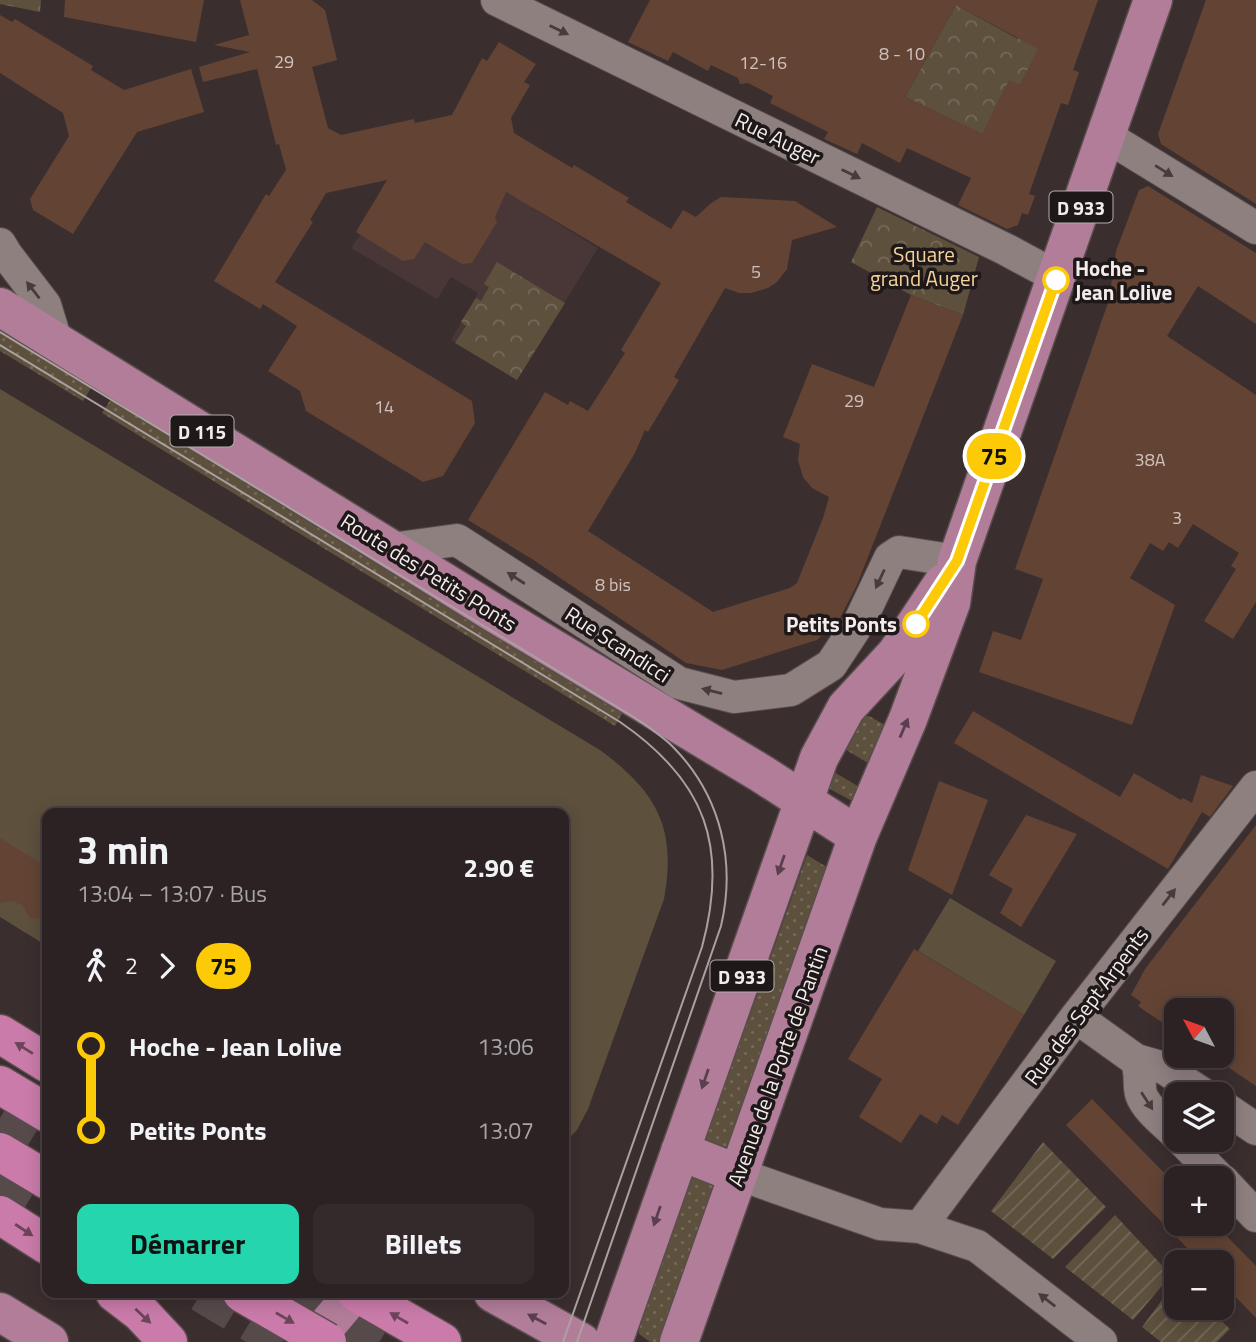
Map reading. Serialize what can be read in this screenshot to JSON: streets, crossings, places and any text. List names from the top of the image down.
{
  "streets": {
    "main road": [
      "D 933",
      "D 115",
      "Route des Petits Ponts",
      "Avenue de la Porte de Pantin"
    ],
    "street": ["Rue Auger", "Rue Scandicci", "Rue des Sept Arpents"]
  },
  "crossings": [
    ["Rue Auger", "D 933"],
    ["D 933", "Route des Petits Ponts"],
    ["D 933", "Rue Scandicci"],
    ["D 933", "Avenue de la Porte de Pantin"],
    ["Route des Petits Ponts", "Rue Scandicci"],
    ["Route des Petits Ponts", "Avenue de la Porte de Pantin"],
    ["Rue Scandicci", "Avenue de la Porte de Pantin"]
  ],
  "one_way": ["Rue Auger", "Rue Scandicci", "Rue des Sept Arpents"],
  "parks": ["Square grand Auger"],
  "places": ["Hoche - Jean Lolive", "Petits Ponts"],
  "lines": ["bus line 75"],
  "house_numbers": [
    "8 - 10",
    "29",
    "12-16",
    "5",
    "29",
    "14",
    "38A",
    "3",
    "8 bis"
  ],
  "north": "top left",
  "page": {
    "on_map": "75",
    "heading": ["3 min", "13:04 – 13:07 · Bus", "2.90 €"],
    "legs": ["2", "75"],
    "map_buttons": ["+", "−"],
    "list": [
      {
        "name": "Hoche - Jean Lolive",
        "value": "13:06"
      },
      {
        "name": "Petits Ponts",
        "value": "13:07"
      }
    ],
    "buttons": ["Démarrer", "Billets"]
  }
}
